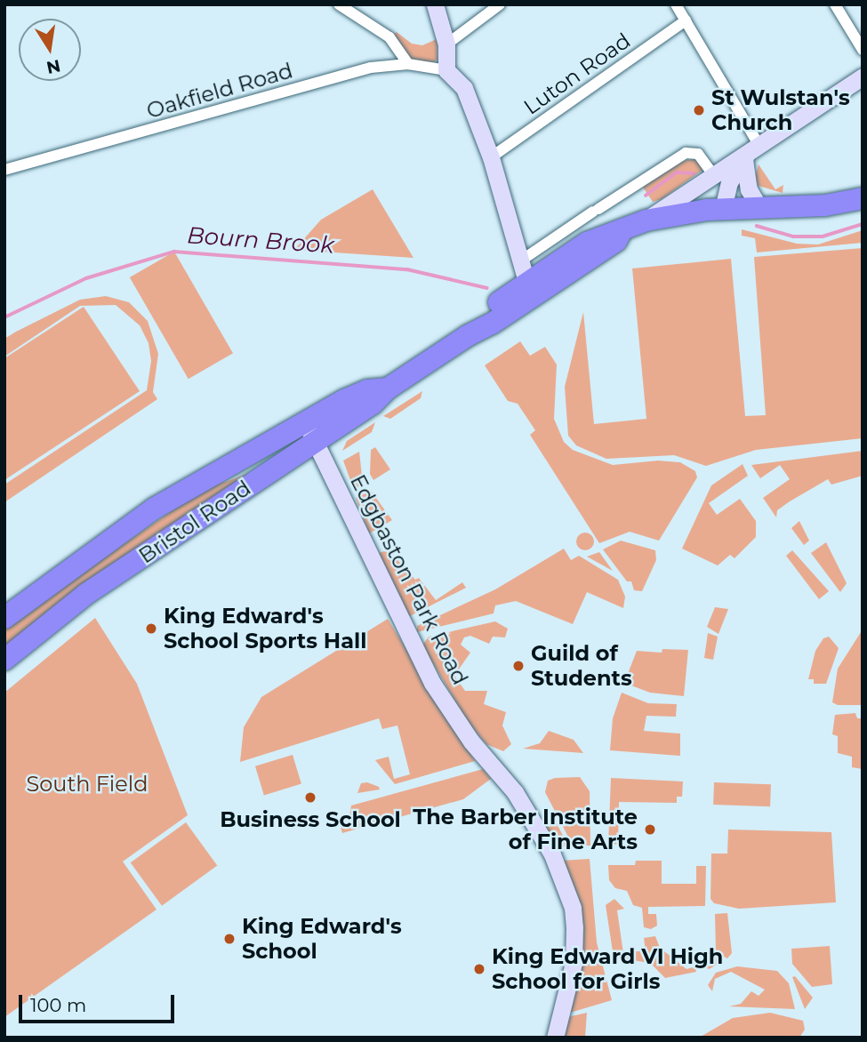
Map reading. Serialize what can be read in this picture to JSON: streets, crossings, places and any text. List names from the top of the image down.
{
  "streets": {
    "highway": ["Bristol Road"],
    "street": ["Luton Road", "Oakfield Road", "Edgbaston Park Road"]
  },
  "crossings": [
    ["Bristol Road", "Edgbaston Park Road"]
  ],
  "water": ["Bourn Brook"],
  "parks": ["South Field"],
  "places": [
    "St Wulstan's Church",
    "King Edward's School Sports Hall",
    "Guild of Students",
    "Business School",
    "The Barber Institute of Fine Arts",
    "King Edward's School",
    "King Edward VI High School for Girls"
  ],
  "scale_bar": "100 m",
  "north": "bottom"
}
